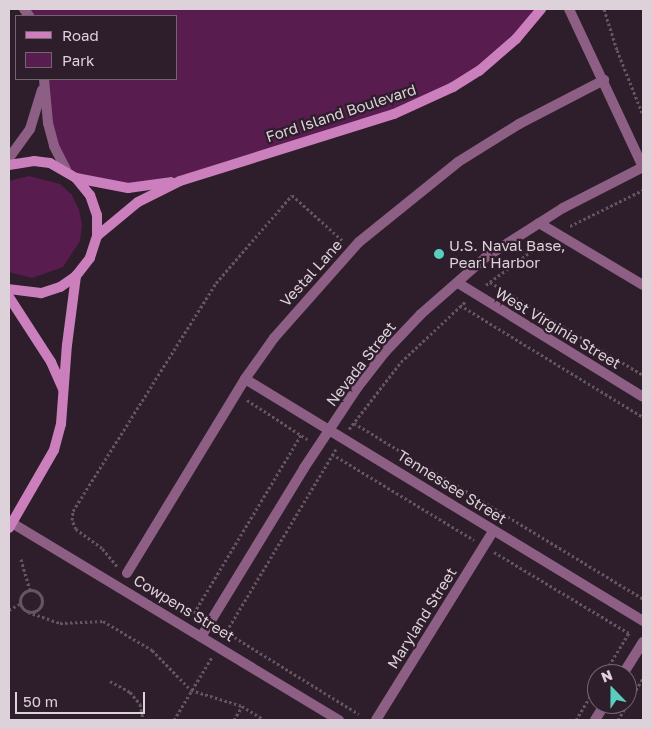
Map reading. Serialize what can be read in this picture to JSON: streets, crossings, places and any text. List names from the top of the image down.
{
  "streets": {
    "street": [
      "Ford Island Boulevard",
      "Vestal Lane",
      "West Virginia Street",
      "Nevada Street",
      "Tennessee Street",
      "Cowpens Street",
      "Maryland Street"
    ]
  },
  "crossings": [
    ["Vestal Lane", "Tennessee Street"],
    ["West Virginia Street", "Nevada Street"],
    ["Nevada Street", "Tennessee Street"],
    ["Nevada Street", "Cowpens Street"],
    ["Tennessee Street", "Maryland Street"]
  ],
  "places": ["U.S. Naval Base, Pearl Harbor"],
  "legend": ["Road", "Park"],
  "scale_bar": "50 m",
  "north": "top"
}
